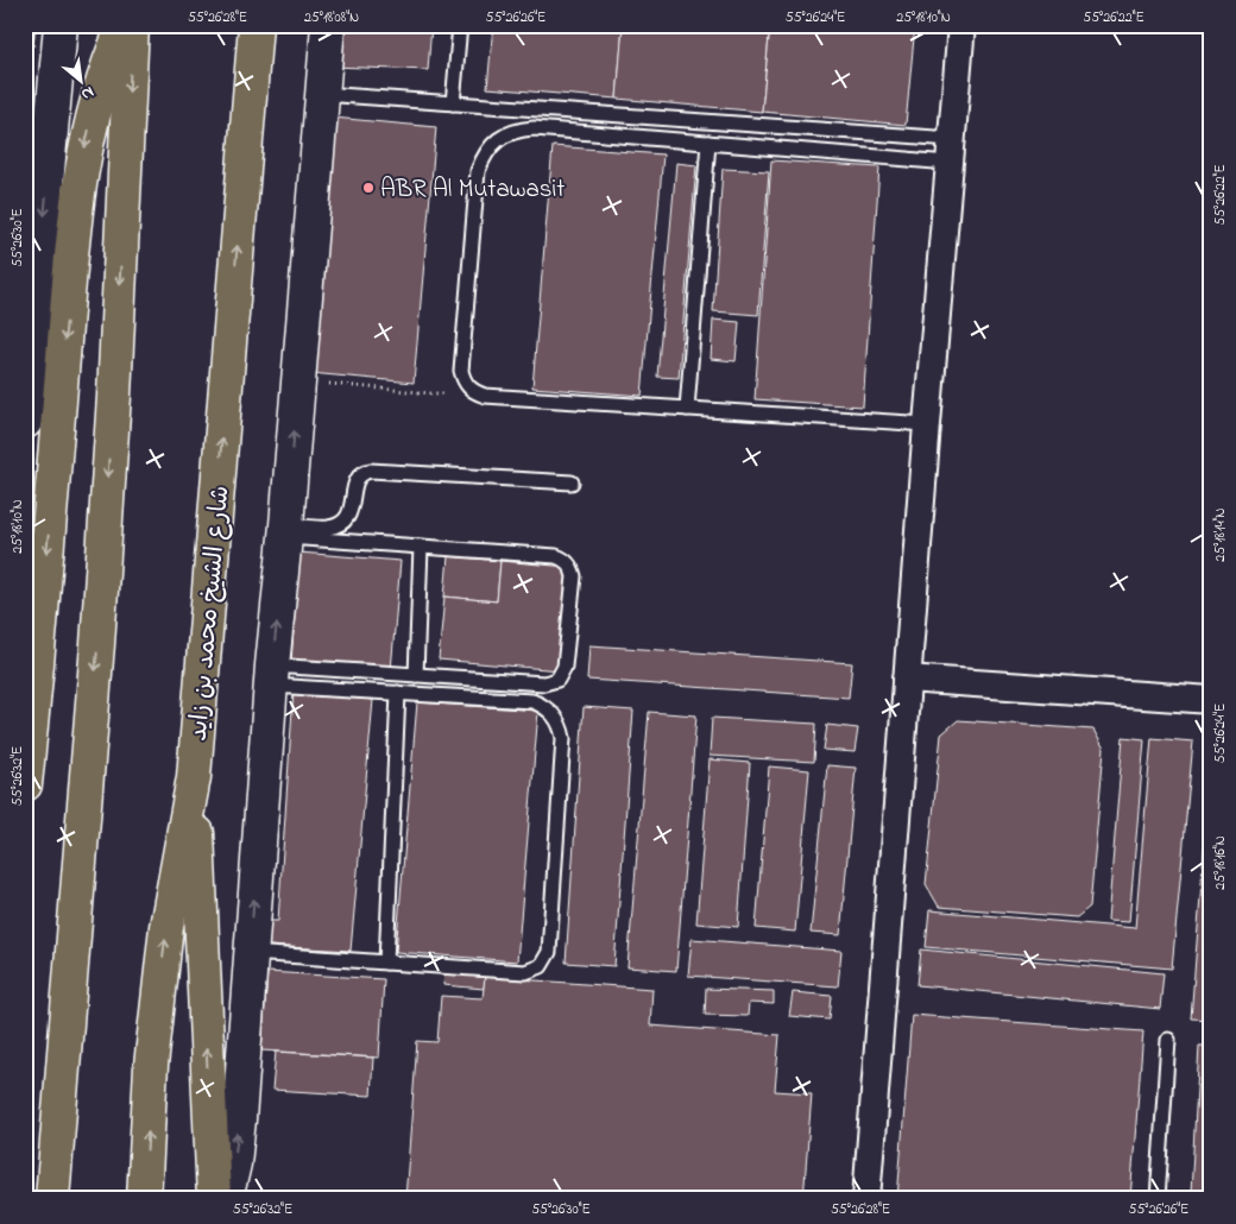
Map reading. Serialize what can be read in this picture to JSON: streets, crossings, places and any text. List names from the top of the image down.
{
  "streets": {
    "highway": ["شارع الشيخ محمد بن زايد"]
  },
  "places": ["ABR Al Mutawasit"],
  "north": "bottom right",
  "coordinates": [
    "55°26'28\"E",
    "25°18'08\"N",
    "55°26'26\"E",
    "55°26'24\"E",
    "25°18'10\"N",
    "55°26'22\"E",
    "55°26'30\"E",
    "25°18'14\"N",
    "55°26'32\"E",
    "25°18'16\"N"
  ]
}
